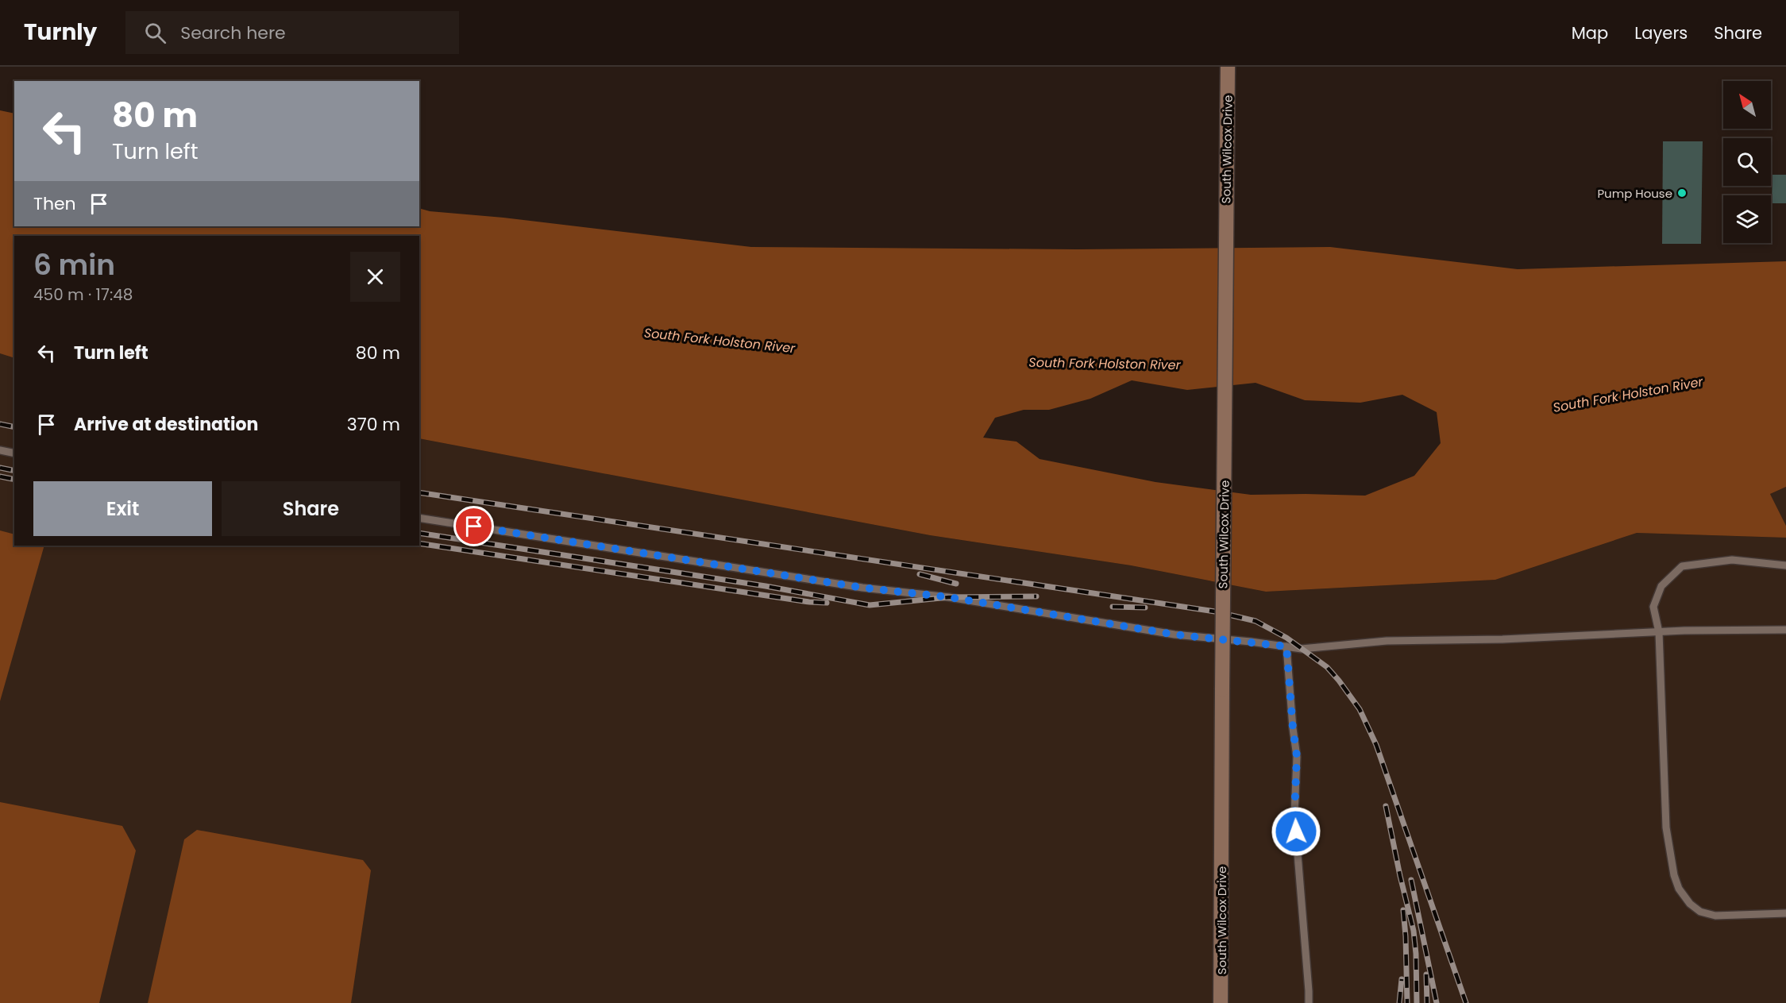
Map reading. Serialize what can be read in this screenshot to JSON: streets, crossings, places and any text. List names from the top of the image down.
{
  "streets": {
    "main road": ["South Wilcox Drive"]
  },
  "water": ["South Fork Holston River"],
  "places": ["Pump House"],
  "north": "top left",
  "page": {
    "header": "Turnly",
    "search": "Search here",
    "nav": ["Map", "Layers", "Share"],
    "turn": ["80 m", "Turn left"],
    "then": "Then",
    "heading": ["6 min", "450 m · 17:48"],
    "list": [
      {
        "name": "Turn left",
        "value": "80 m"
      },
      {
        "name": "Arrive at destination",
        "value": "370 m"
      }
    ],
    "buttons": ["Exit", "Share"]
  }
}
